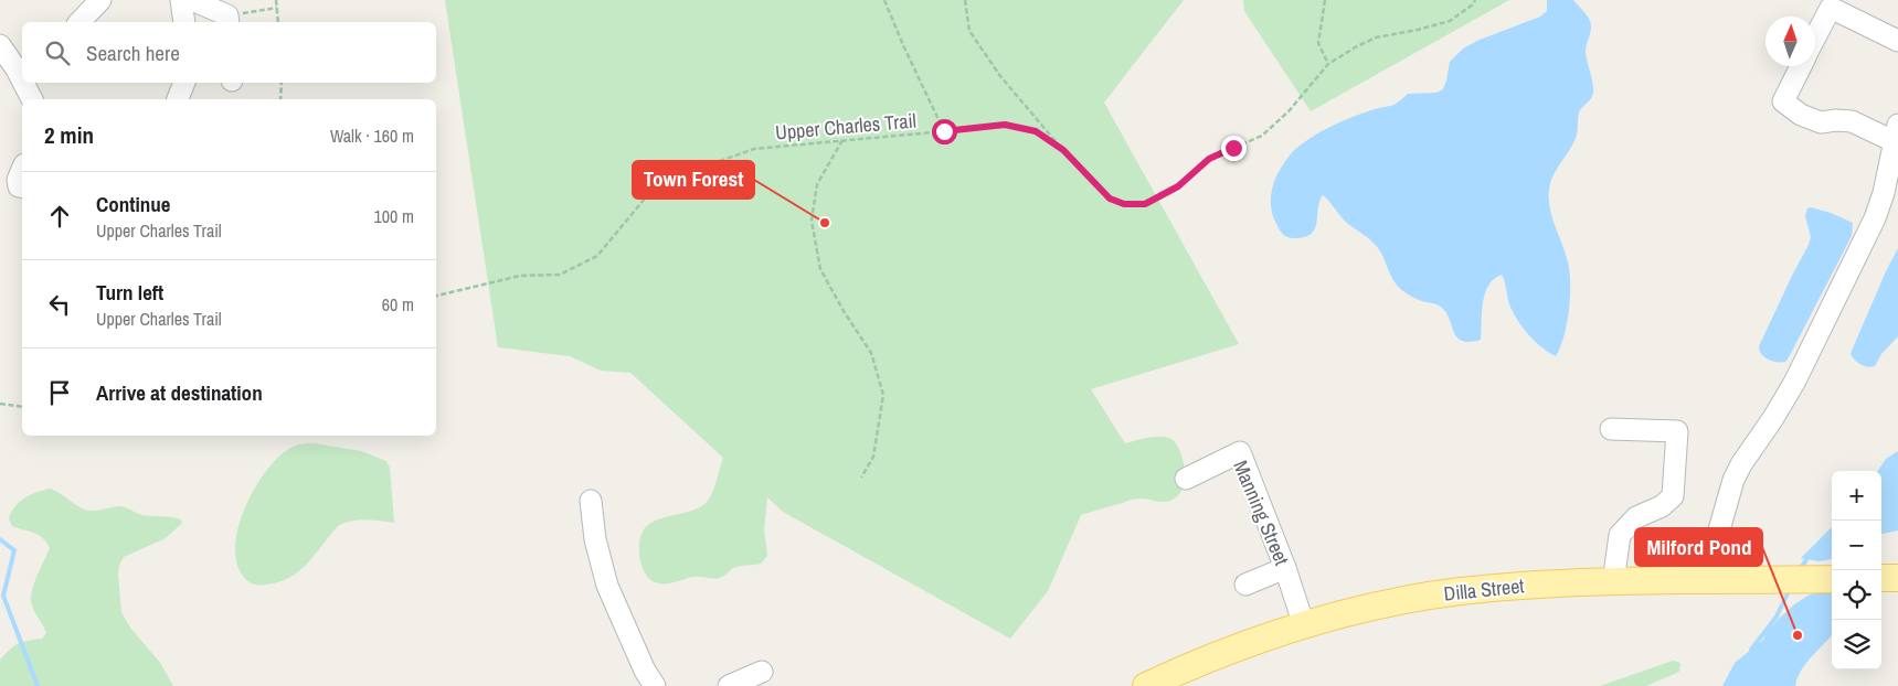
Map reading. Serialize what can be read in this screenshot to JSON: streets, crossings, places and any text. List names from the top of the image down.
{
  "streets": {
    "main road": ["Dilla Street"],
    "street": ["Manning Street"],
    "path": ["Upper Charles Trail"]
  },
  "crossings": [
    ["Manning Street", "Dilla Street"]
  ],
  "places": ["Town Forest", "Milford Pond"],
  "north": "top",
  "page": {
    "search": "Search here",
    "heading": ["2 min", "Walk · 160 m"],
    "list": [
      ["Continue", "Upper Charles Trail", "100 m"],
      ["Turn left", "Upper Charles Trail", "60 m"],
      "Arrive at destination"
    ],
    "map_buttons": ["+", "−"]
  }
}
